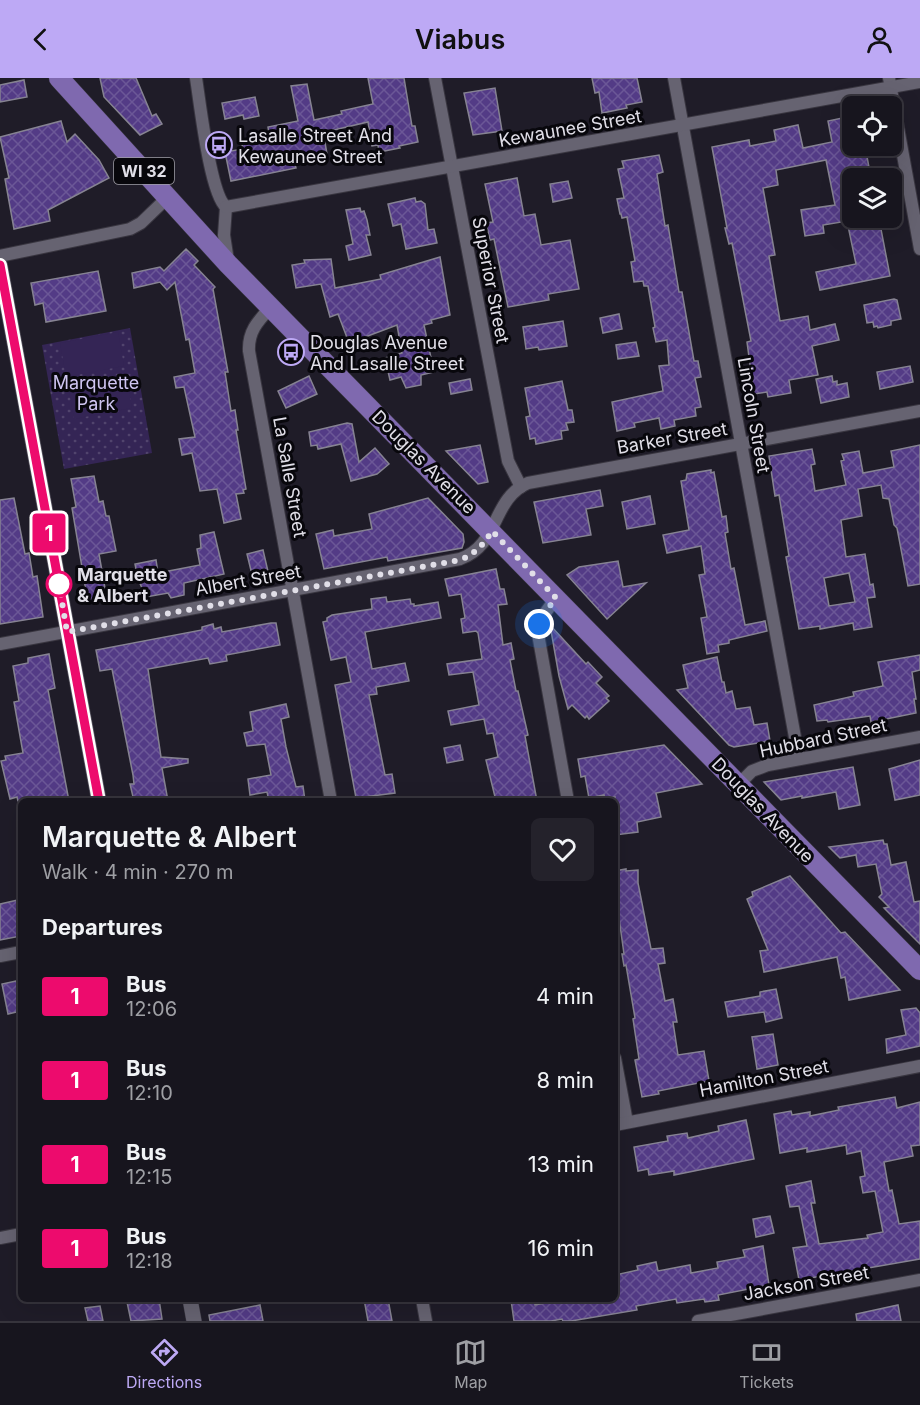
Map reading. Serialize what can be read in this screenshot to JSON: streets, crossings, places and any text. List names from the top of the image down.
{
  "streets": {
    "main road": ["WI 32", "Douglas Avenue"],
    "street": [
      "Kewaunee Street",
      "Superior Street",
      "Lincoln Street",
      "Barker Street",
      "La Salle Street",
      "Albert Street",
      "Hubbard Street",
      "Hamilton Street",
      "Jackson Street"
    ]
  },
  "crossings": [
    ["Kewaunee Street", "Superior Street"],
    ["Kewaunee Street", "Lincoln Street"],
    ["Superior Street", "Barker Street"],
    ["Lincoln Street", "Barker Street"],
    ["Lincoln Street", "Hubbard Street"],
    ["Douglas Avenue", "La Salle Street"],
    ["Douglas Avenue", "Albert Street"],
    ["Douglas Avenue", "Hubbard Street"],
    ["La Salle Street", "Albert Street"]
  ],
  "parks": ["Marquette Park"],
  "places": {
    "bus stop": ["Lasalle Street And Kewaunee Street", "Douglas Avenue And Lasalle Street"],
    "other": ["Marquette & Albert"]
  },
  "lines": ["bus line 1"],
  "page": {
    "header": "Viabus",
    "on_map": "1",
    "heading": [
      ["Marquette & Albert", "Walk · 4 min · 270 m"],
      "Departures"
    ],
    "list": [
      {
        "mark": "1",
        "name": "Bus",
        "note": "12:06",
        "value": "4 min"
      },
      {
        "mark": "1",
        "name": "Bus",
        "note": "12:10",
        "value": "8 min"
      },
      {
        "mark": "1",
        "name": "Bus",
        "note": "12:15",
        "value": "13 min"
      },
      {
        "mark": "1",
        "name": "Bus",
        "note": "12:18",
        "value": "16 min"
      }
    ],
    "tabs": ["Directions", "Map", "Tickets"]
  }
}
